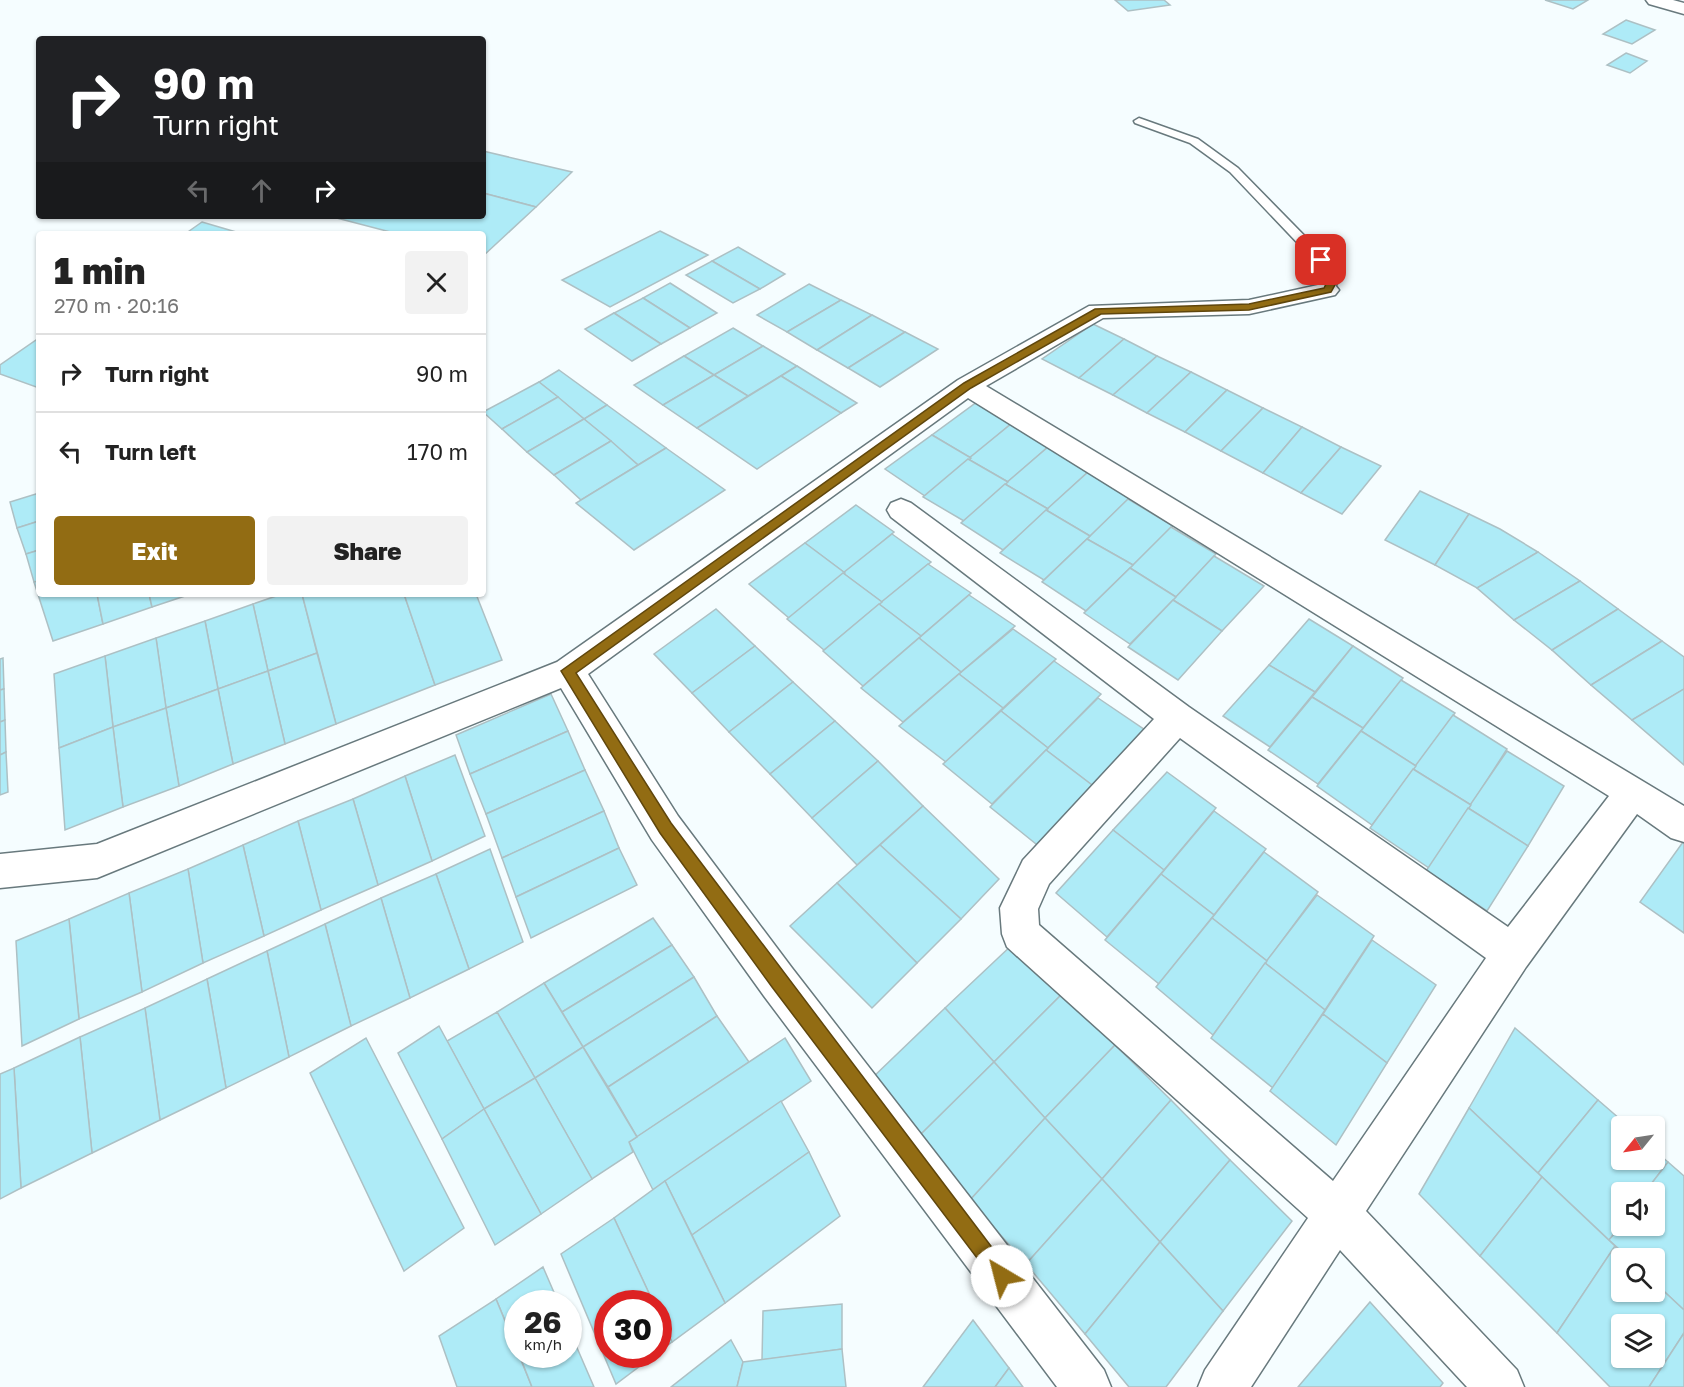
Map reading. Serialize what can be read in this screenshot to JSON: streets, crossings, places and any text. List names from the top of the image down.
{
  "north": "bottom left",
  "page": {
    "turn": ["90 m", "Turn right"],
    "heading": ["1 min", "270 m · 20:16"],
    "list": [
      {
        "name": "Turn right",
        "value": "90 m"
      },
      {
        "name": "Turn left",
        "value": "170 m"
      }
    ],
    "buttons": ["Exit", "Share"],
    "speed": "26 km/h",
    "limit": "30"
  }
}
